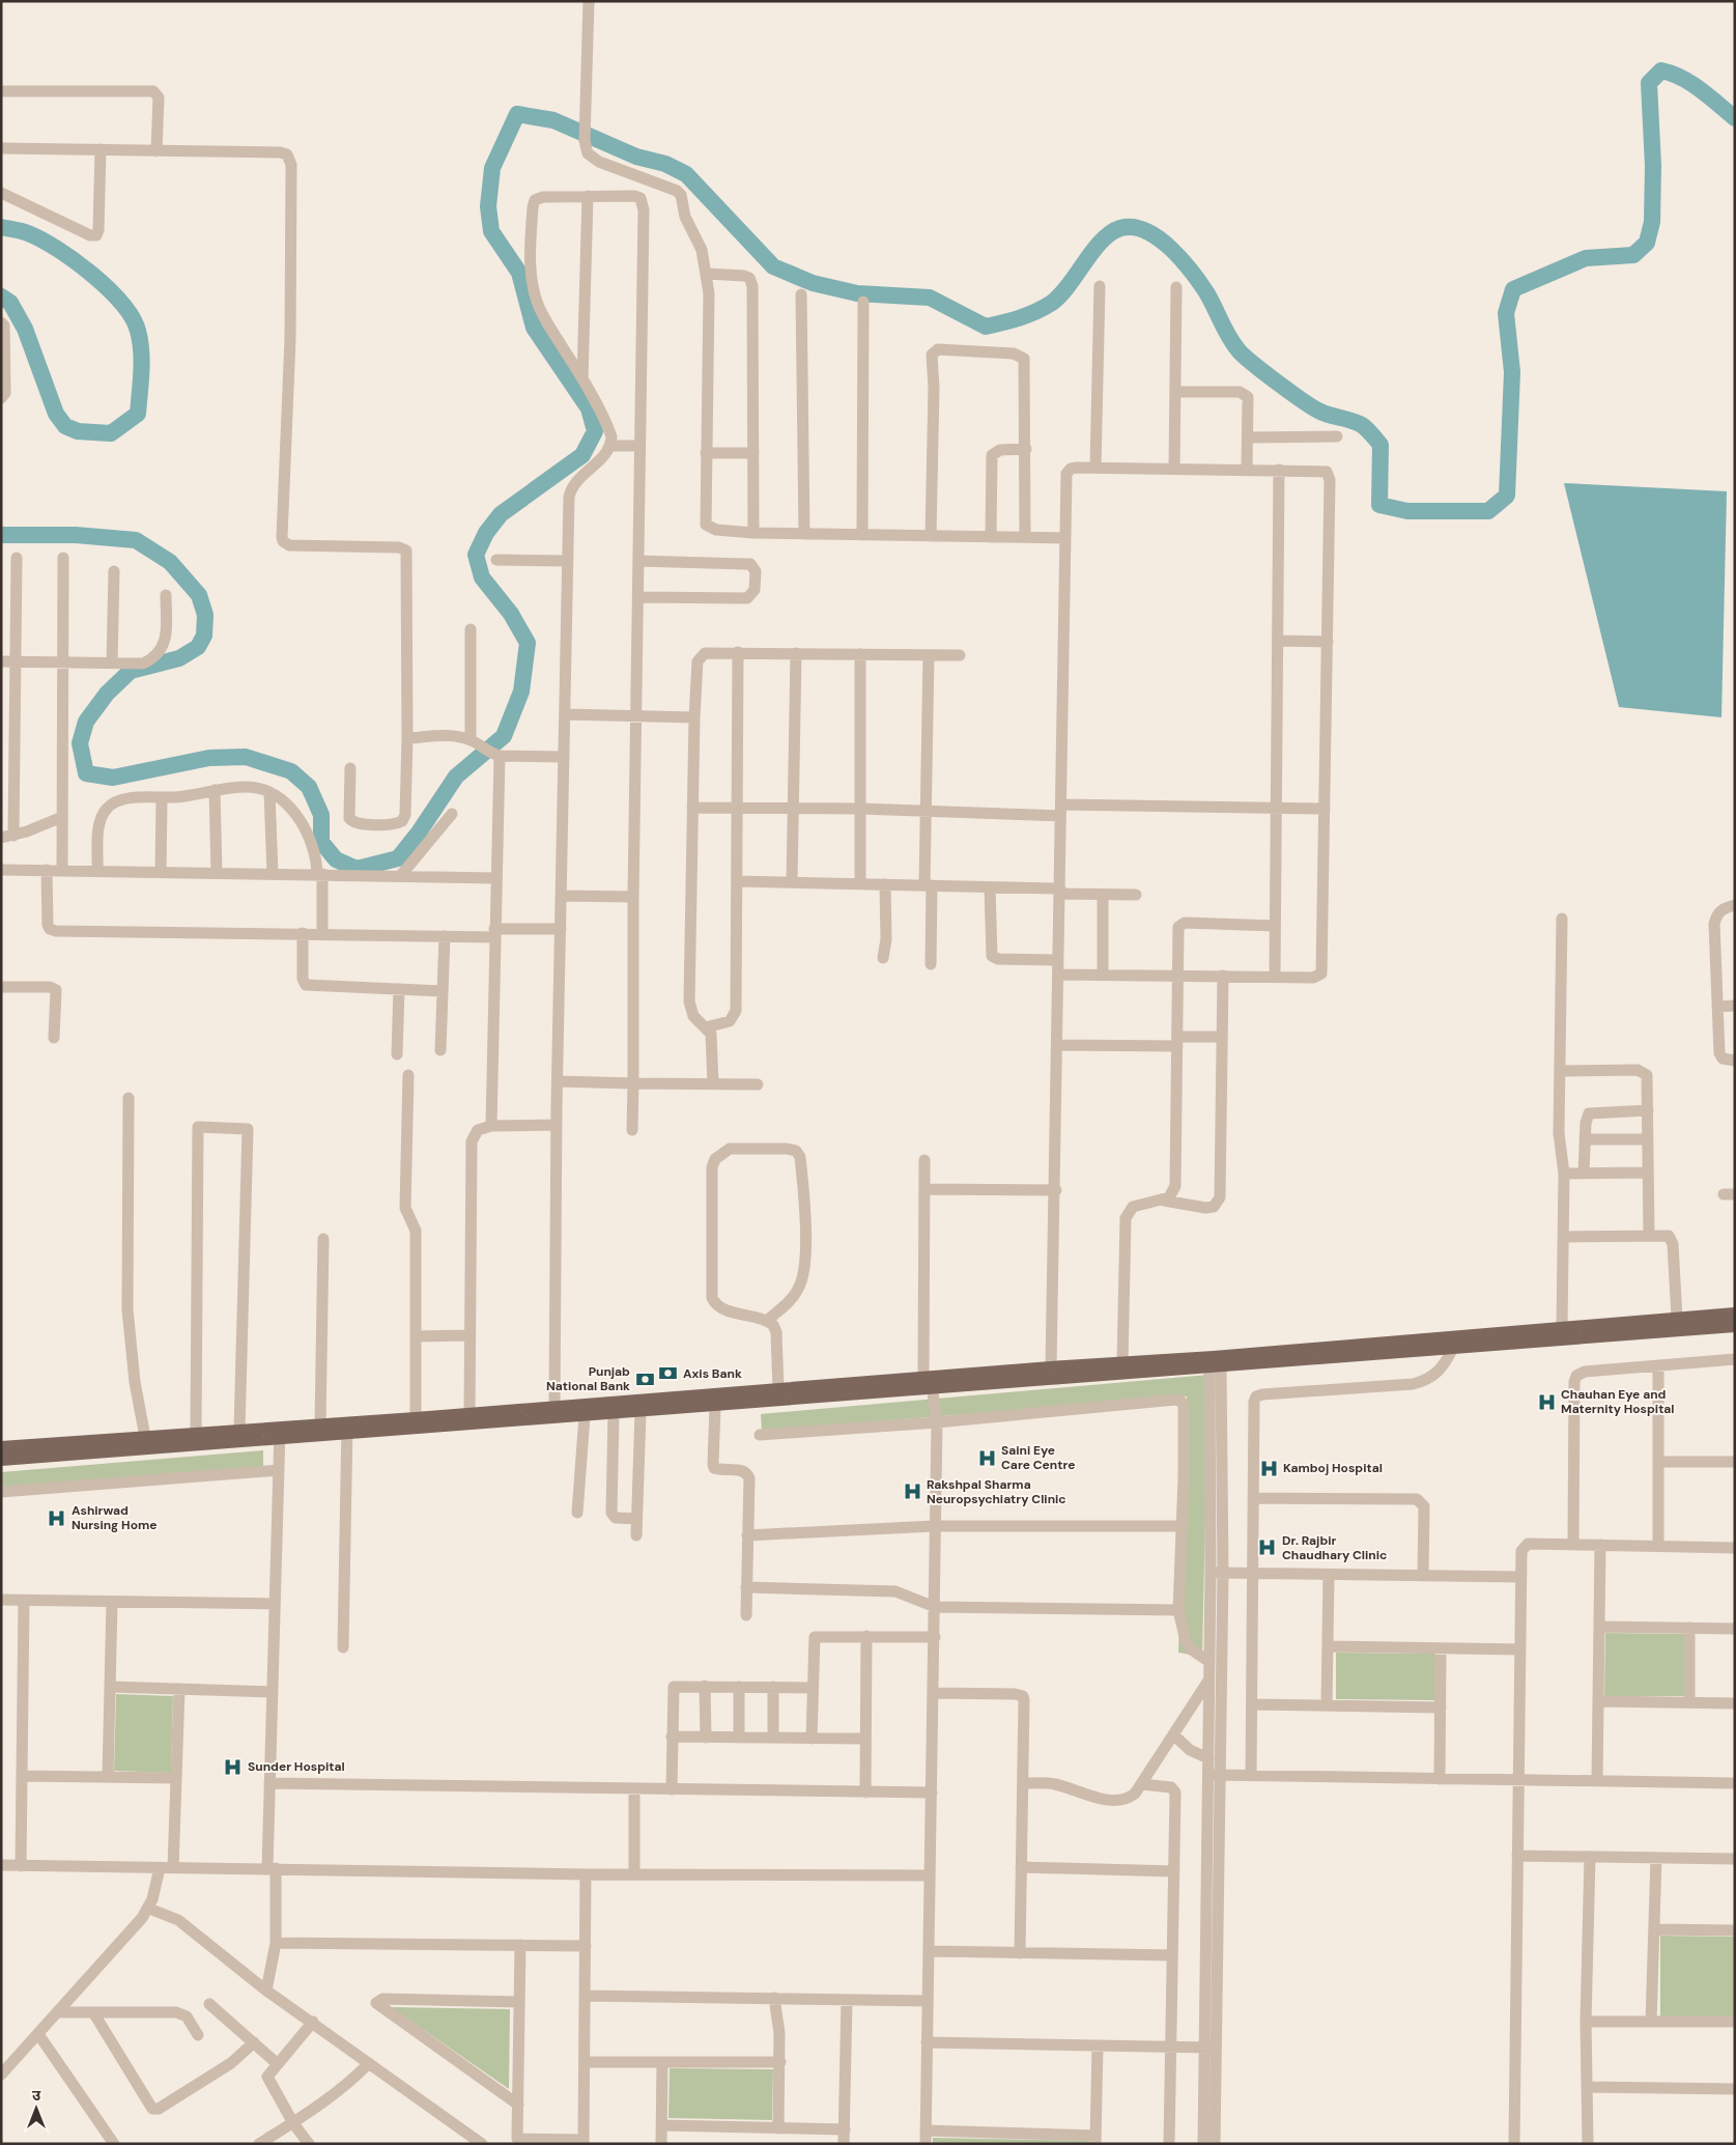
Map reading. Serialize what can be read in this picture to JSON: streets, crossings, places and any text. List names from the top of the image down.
{
  "places": {
    "bank": ["Axis Bank", "Punjab National Bank"],
    "hospital": [
      "Chauhan Eye and Maternity Hospital",
      "Saini Eye Care Centre",
      "Kamboj Hospital",
      "Rakshpal Sharma Neuropsychiatry Clinic",
      "Ashirwad Nursing Home",
      "Dr. Rajbir Chaudhary Clinic",
      "Sunder Hospital"
    ]
  },
  "north": "top"
}
